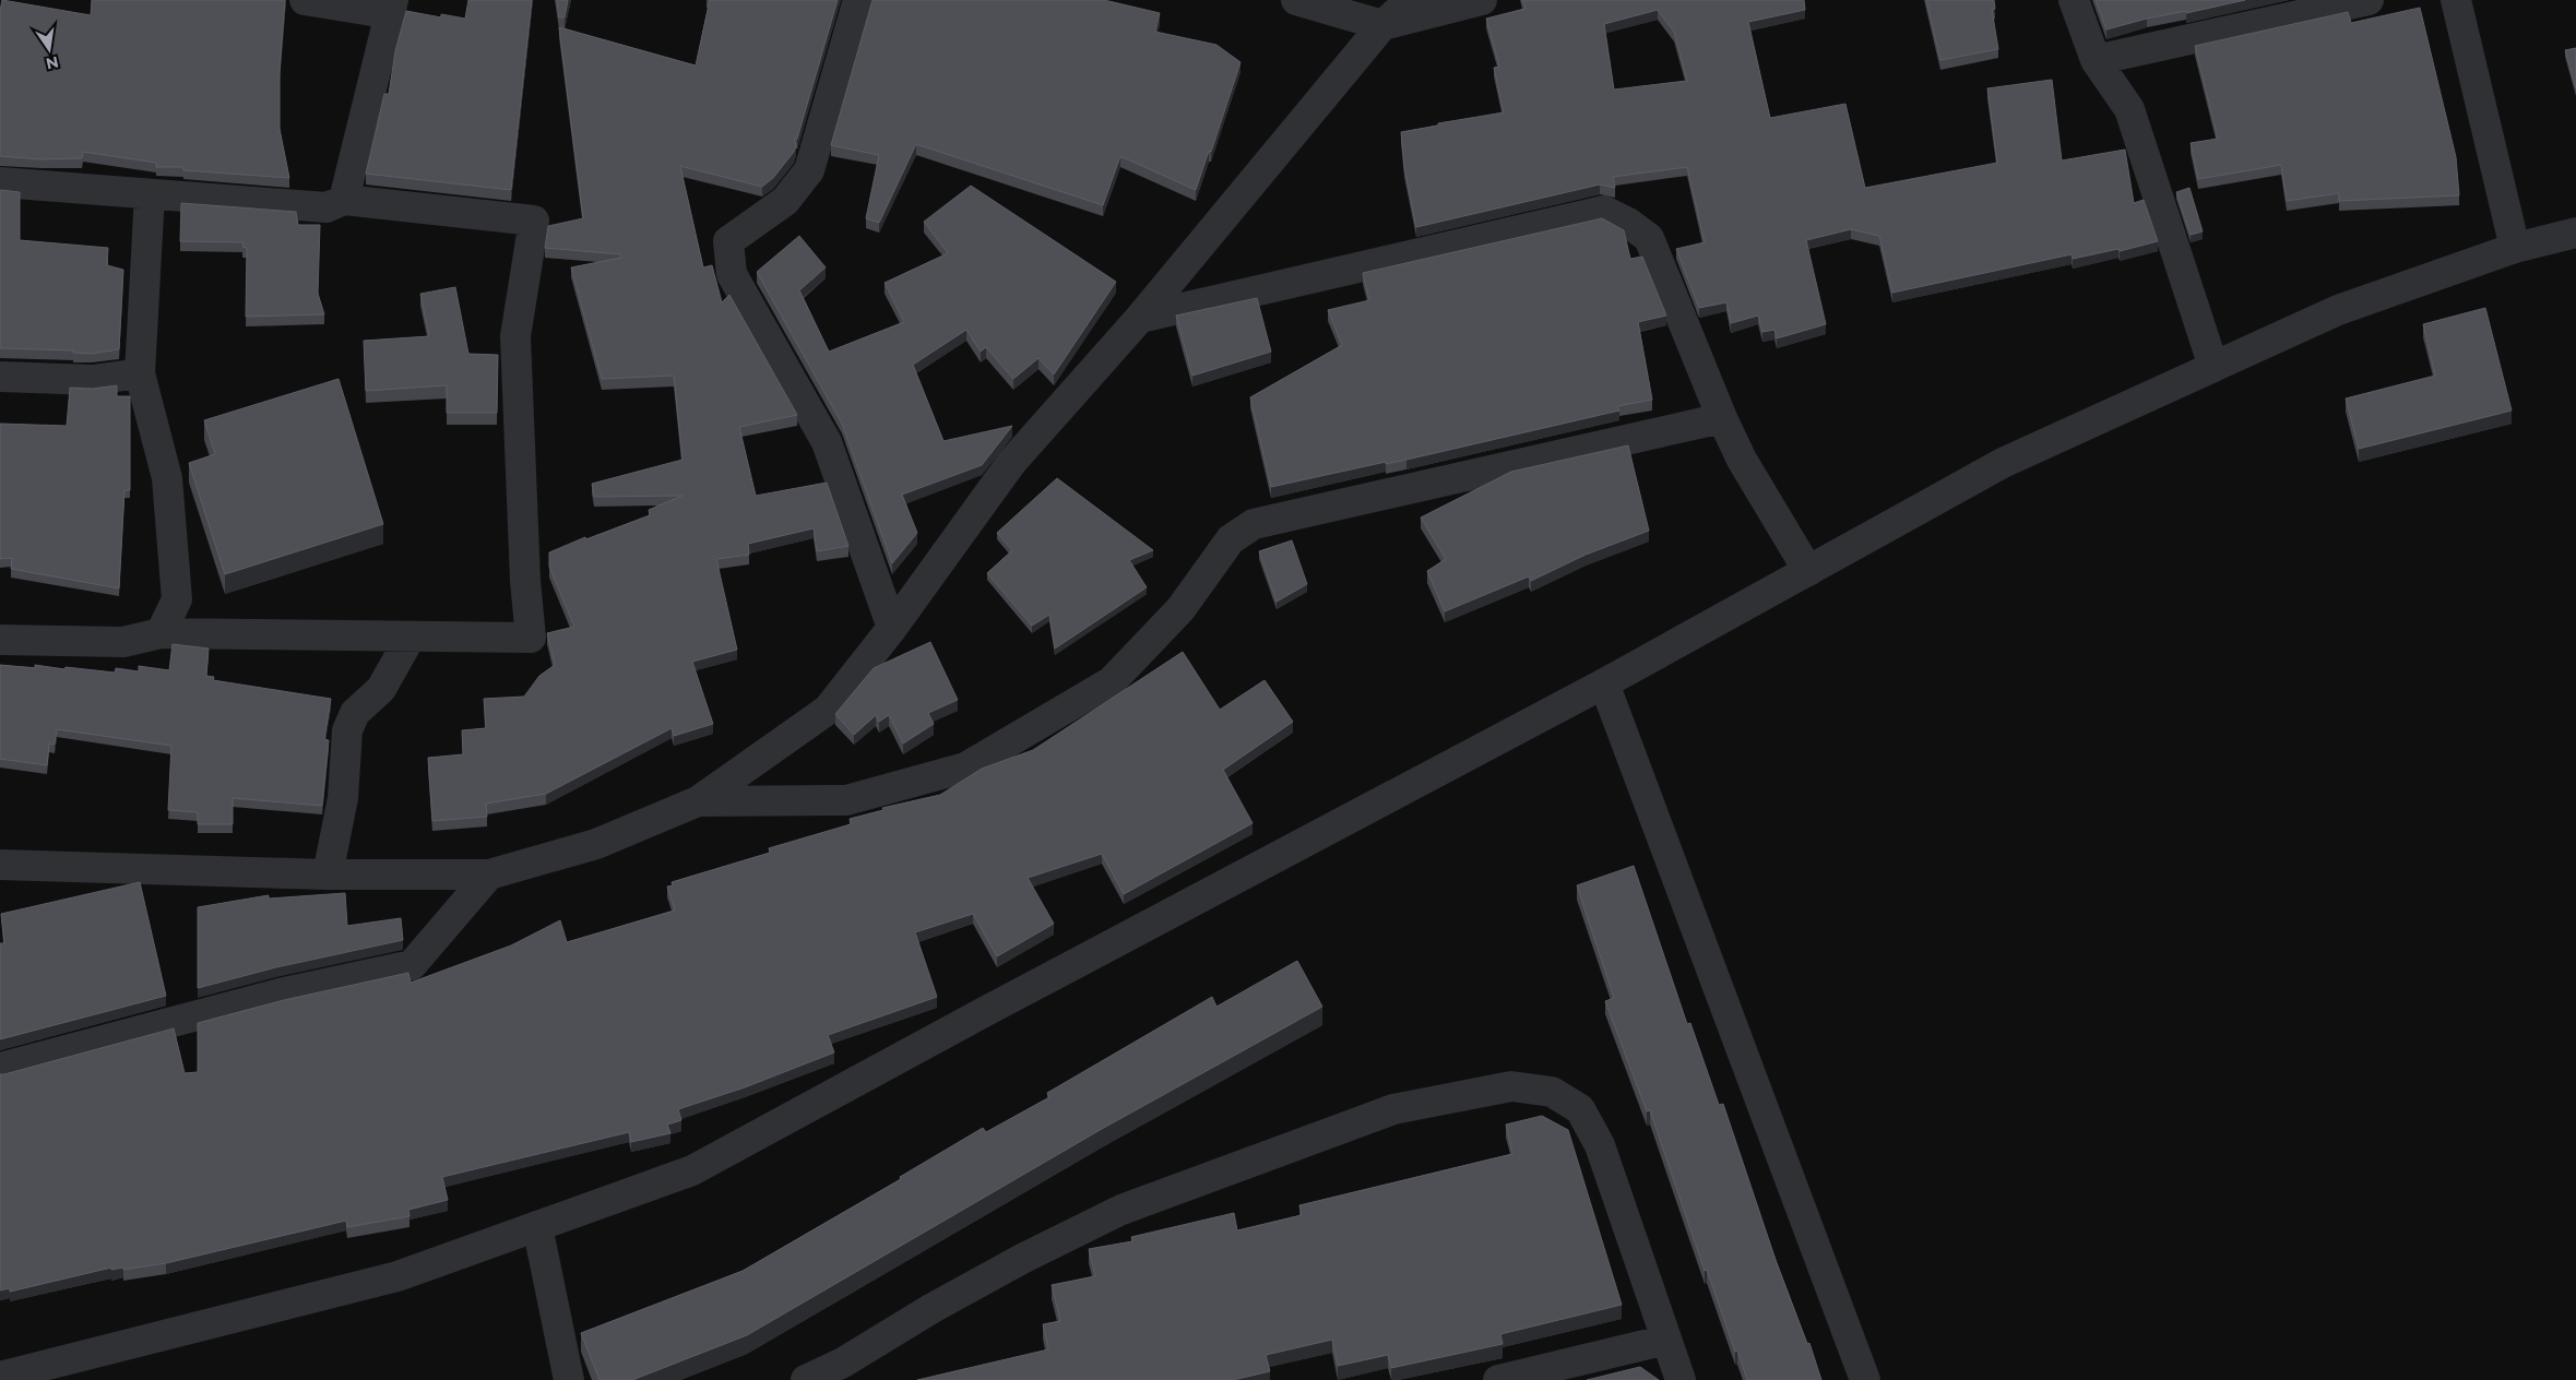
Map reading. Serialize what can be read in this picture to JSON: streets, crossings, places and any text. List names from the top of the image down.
{
  "north": "bottom"
}
